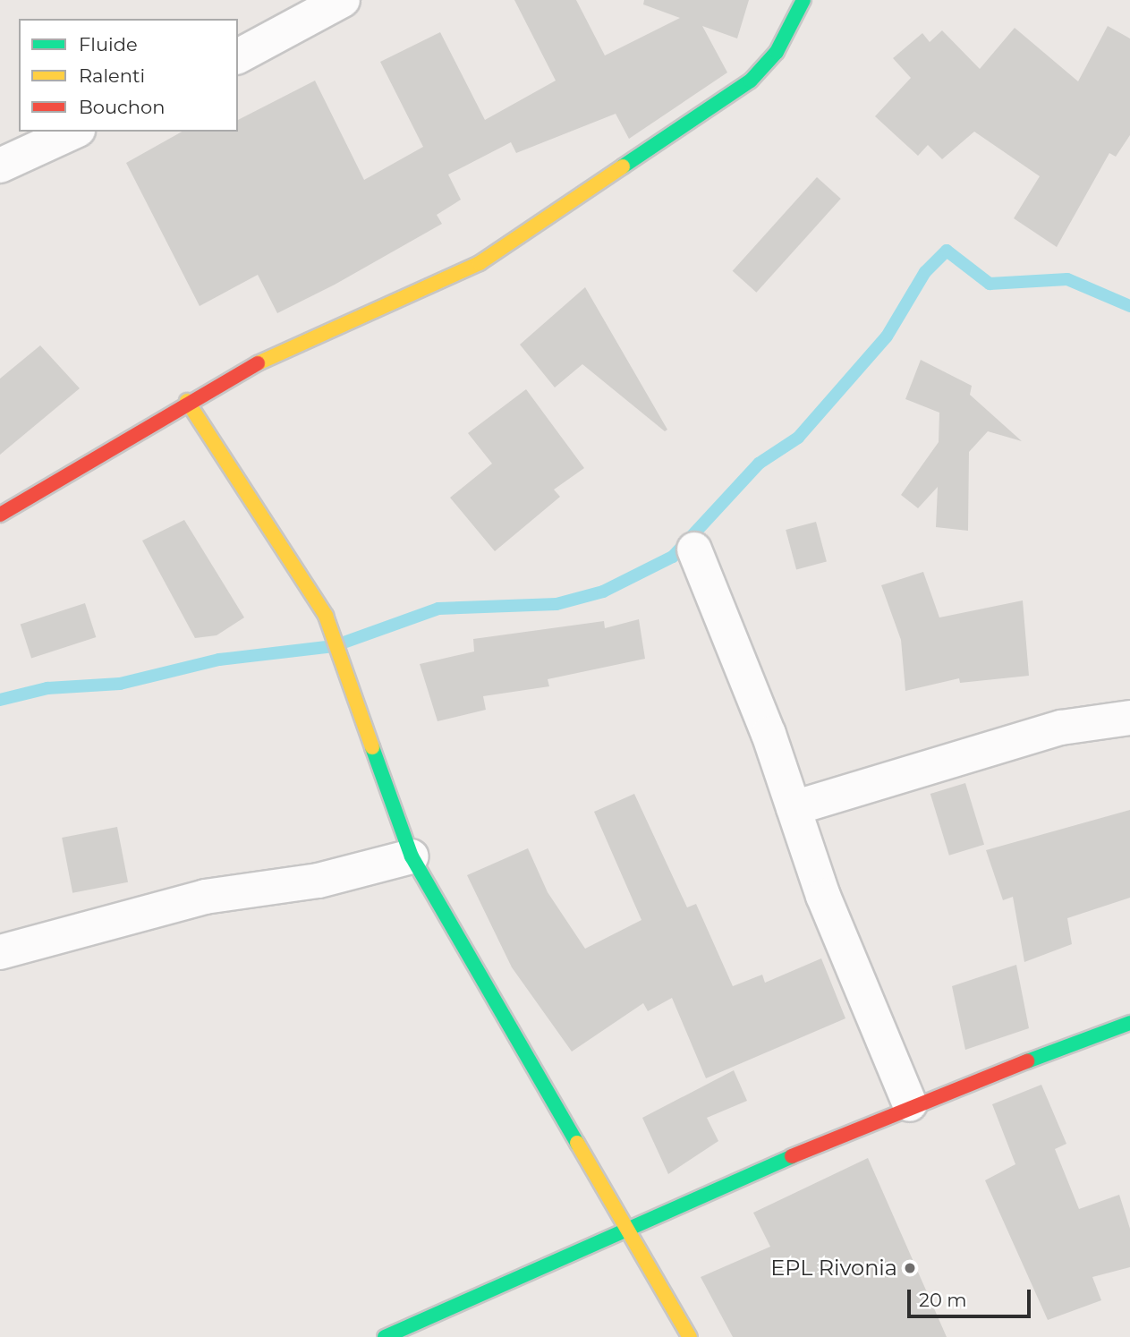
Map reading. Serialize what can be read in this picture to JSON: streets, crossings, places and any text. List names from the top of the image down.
{
  "places": ["EPL Rivonia"],
  "legend": ["Fluide", "Ralenti", "Bouchon"],
  "scale_bar": "20 m"
}
